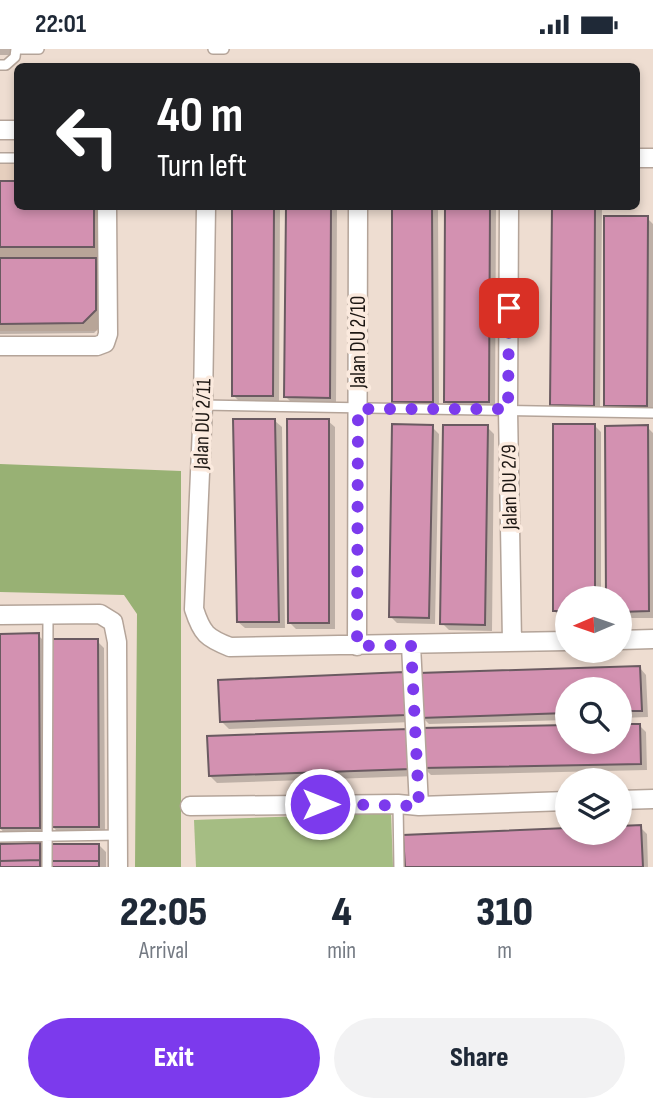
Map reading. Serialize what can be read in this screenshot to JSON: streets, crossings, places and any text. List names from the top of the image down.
{
  "streets": {
    "street": ["Jalan DU 2/10", "Jalan DU 2/11", "Jalan DU 2/9"]
  },
  "crossings": [
    ["Jalan DU 2/10", "Jalan DU 2/11"]
  ],
  "north": "left",
  "page": {
    "status": "22:01",
    "turn": ["40 m", "Turn left"],
    "eta": [
      "22:05",
      "Arrival",
      "4",
      "min",
      "310",
      "m"
    ],
    "buttons": ["Exit", "Share"]
  }
}
